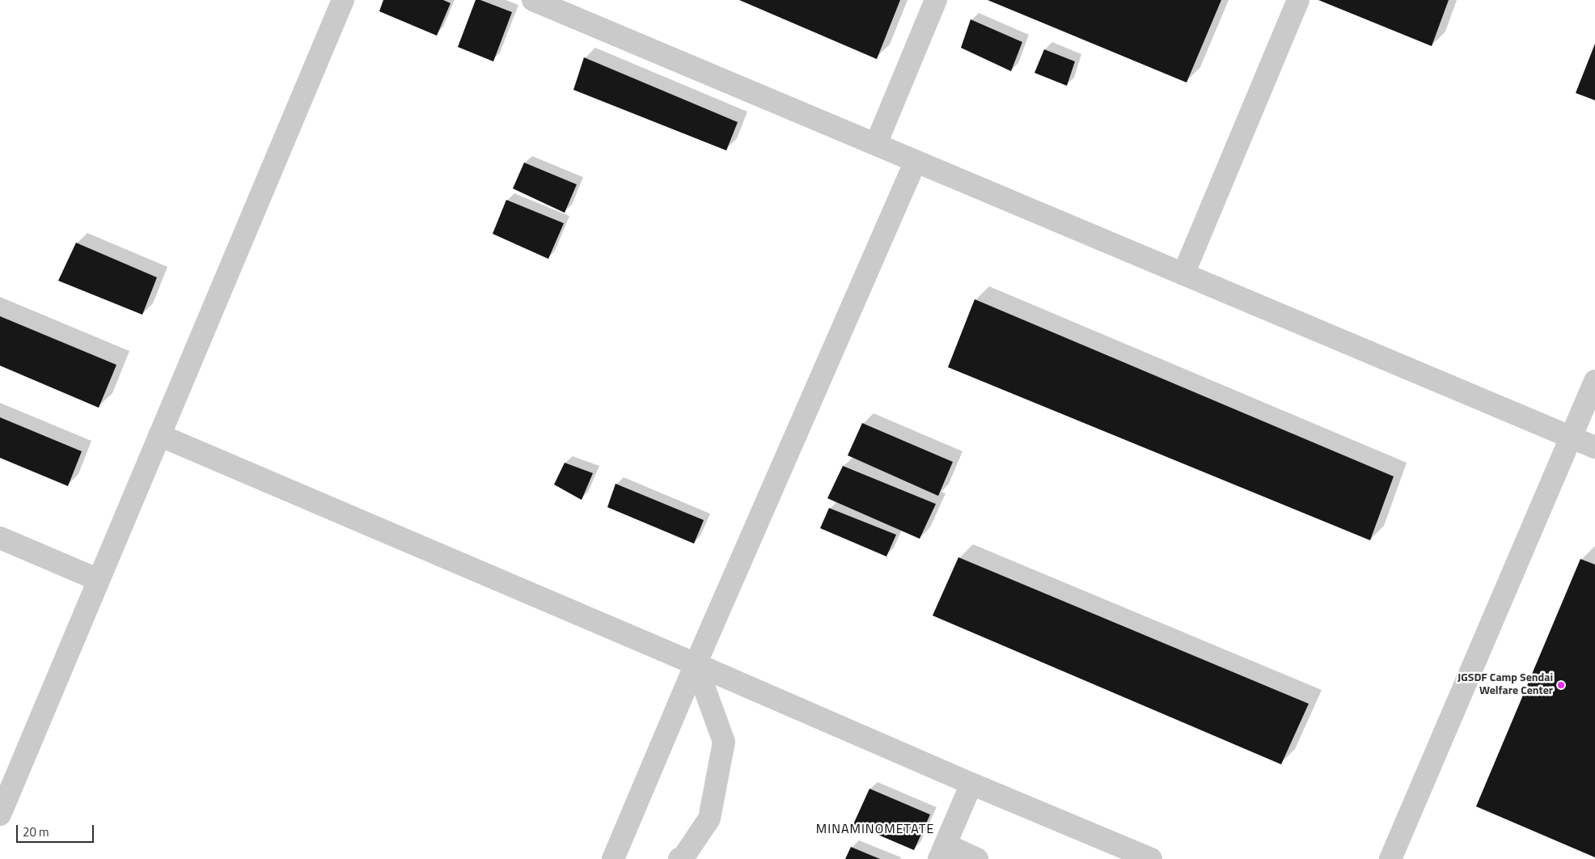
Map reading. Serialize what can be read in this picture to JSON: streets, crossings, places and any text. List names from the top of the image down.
{
  "districts": ["MINAMINOMETATE"],
  "places": ["JGSDF Camp Sendai Welfare Center"],
  "scale_bar": "20 m"
}
